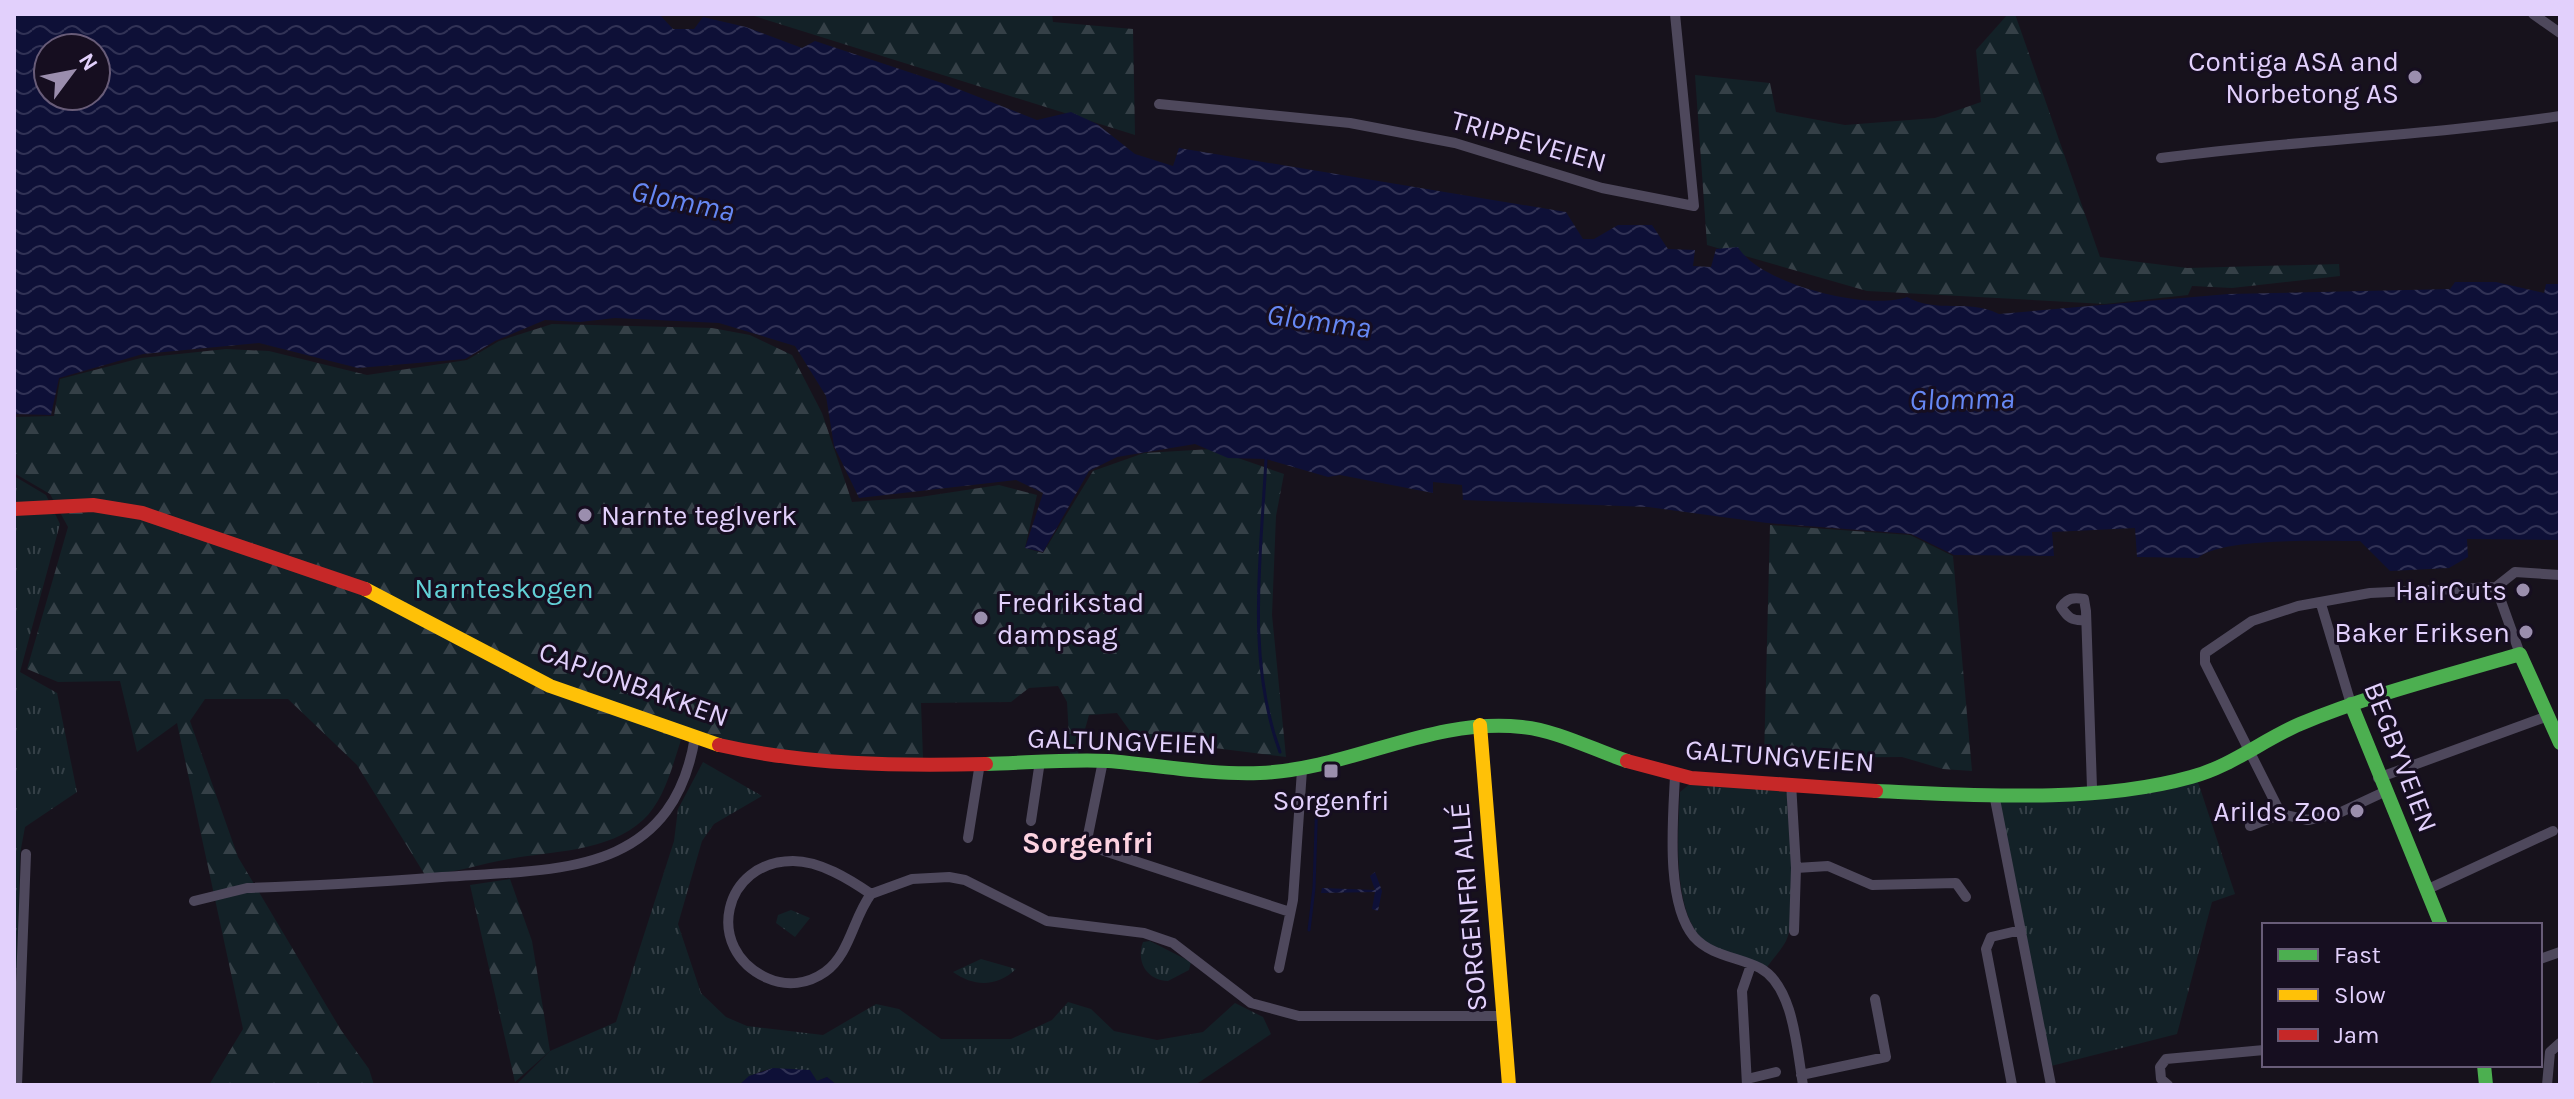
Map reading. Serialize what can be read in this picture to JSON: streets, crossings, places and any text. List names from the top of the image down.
{
  "streets": {
    "main road": [
      "CAPJONBAKKEN",
      "GALTUNGVEIEN",
      "BEGBYVEIEN",
      "SORGENFRI ALLÉ"
    ],
    "street": ["TRIPPEVEIEN"]
  },
  "crossings": [
    ["CAPJONBAKKEN", "GALTUNGVEIEN"],
    ["GALTUNGVEIEN", "BEGBYVEIEN"],
    ["GALTUNGVEIEN", "SORGENFRI ALLÉ"]
  ],
  "districts": ["Sorgenfri"],
  "water": ["Glomma"],
  "parks": ["Narnteskogen"],
  "places": {
    "other": [
      "Contiga ASA and Norbetong AS",
      "Narnte teglverk",
      "HairCuts",
      "Fredrikstad dampsag",
      "Baker Eriksen",
      "Arilds Zoo"
    ],
    "transit": ["Sorgenfri"]
  },
  "legend": ["Fast", "Slow", "Jam"],
  "north": "top right"
}
